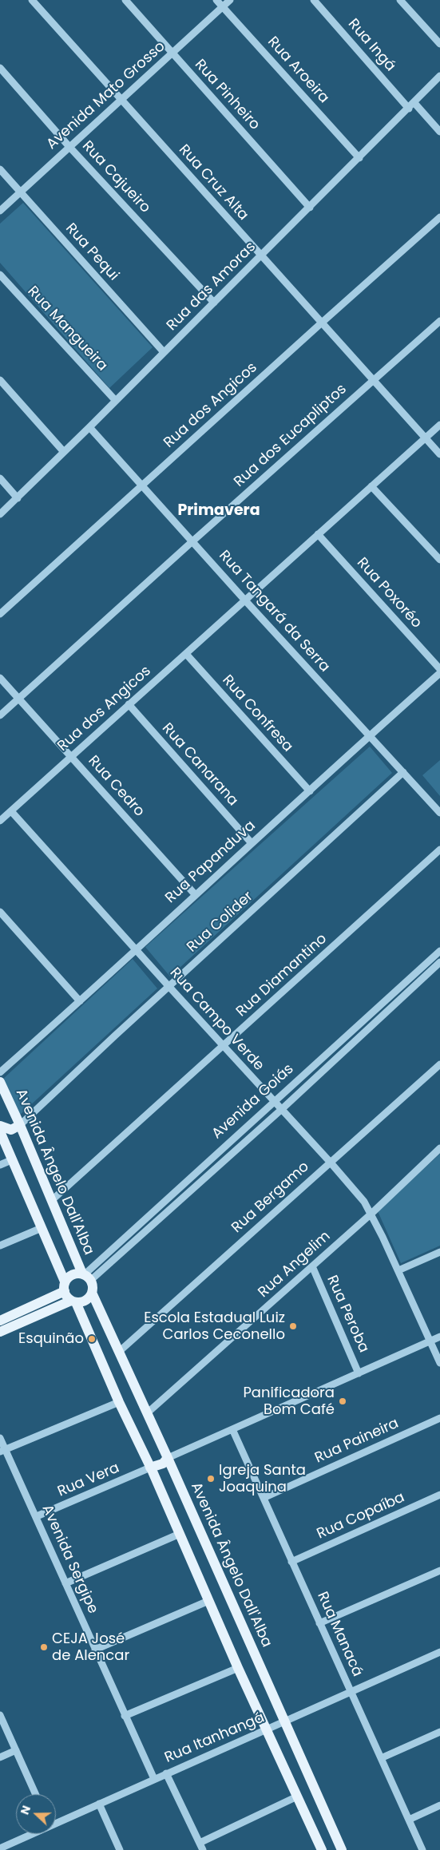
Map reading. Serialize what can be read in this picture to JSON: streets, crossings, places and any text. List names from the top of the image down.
{
  "streets": {
    "main road": ["Avenida Ângelo Dall'Alba"],
    "street": [
      "Rua Ingá",
      "Rua Aroeira",
      "Rua Pinheiro",
      "Avenida Mato Grosso",
      "Rua Cajueiro",
      "Rua Cruz Alta",
      "Rua Pequi",
      "Rua das Amoras",
      "Rua Mangueira",
      "Rua dos Angicos",
      "Rua dos Eucapliptos",
      "Rua Poxoréo",
      "Rua Tangará da Serra",
      "Rua Confresa",
      "Rua Canarana",
      "Rua Cedro",
      "Rua Papanduva",
      "Rua Colider",
      "Rua Diamantino",
      "Rua Campo Verde",
      "Avenida Goiás",
      "Rua Bergamo",
      "Rua Angelim",
      "Rua Peroba",
      "Rua Paineira",
      "Rua Vera",
      "Rua Copaíba",
      "Avenida Sergipe",
      "Rua Manacá",
      "Rua Itanhangá"
    ]
  },
  "crossings": [
    ["Rua Ingá", "Rua das Amoras"],
    ["Rua Aroeira", "Avenida Mato Grosso"],
    ["Rua Aroeira", "Rua das Amoras"],
    ["Rua Pinheiro", "Avenida Mato Grosso"],
    ["Rua Pinheiro", "Rua das Amoras"],
    ["Avenida Mato Grosso", "Rua Cajueiro"],
    ["Avenida Mato Grosso", "Rua Cruz Alta"],
    ["Avenida Mato Grosso", "Rua Pequi"],
    ["Rua Cajueiro", "Rua das Amoras"],
    ["Rua Cruz Alta", "Rua das Amoras"],
    ["Rua Cruz Alta", "Rua dos Angicos"],
    ["Rua Cruz Alta", "Rua dos Eucapliptos"],
    ["Rua Pequi", "Rua das Amoras"],
    ["Rua das Amoras", "Rua Mangueira"],
    ["Rua das Amoras", "Rua Tangará da Serra"],
    ["Rua dos Angicos", "Rua Poxoréo"],
    ["Rua dos Angicos", "Rua Tangará da Serra"],
    ["Rua dos Angicos", "Rua Confresa"],
    ["Rua dos Angicos", "Rua Canarana"],
    ["Rua dos Angicos", "Rua Cedro"],
    ["Rua dos Angicos", "Rua Campo Verde"],
    ["Rua dos Eucapliptos", "Rua Tangará da Serra"],
    ["Rua dos Eucapliptos", "Rua Cedro"],
    ["Rua Tangará da Serra", "Rua Papanduva"],
    ["Rua Tangará da Serra", "Rua Colider"],
    ["Rua Confresa", "Rua Papanduva"],
    ["Rua Canarana", "Rua Papanduva"],
    ["Rua Cedro", "Rua Papanduva"],
    ["Rua Papanduva", "Rua Campo Verde"],
    ["Rua Colider", "Rua Campo Verde"],
    ["Rua Colider", "Avenida Ângelo Dall'Alba"],
    ["Rua Diamantino", "Rua Campo Verde"],
    ["Rua Diamantino", "Avenida Ângelo Dall'Alba"],
    ["Rua Campo Verde", "Avenida Goiás"],
    ["Rua Campo Verde", "Rua Bergamo"],
    ["Rua Campo Verde", "Rua Angelim"],
    ["Avenida Goiás", "Avenida Ângelo Dall'Alba"],
    ["Avenida Ângelo Dall'Alba", "Rua Bergamo"],
    ["Avenida Ângelo Dall'Alba", "Rua Angelim"],
    ["Avenida Ângelo Dall'Alba", "Rua Itanhangá"],
    ["Rua Angelim", "Rua Peroba"],
    ["Rua Paineira", "Rua Manacá"],
    ["Rua Vera", "Avenida Sergipe"],
    ["Rua Copaíba", "Rua Manacá"],
    ["Avenida Sergipe", "Rua Itanhangá"],
    ["Rua Manacá", "Rua Itanhangá"]
  ],
  "districts": ["Primavera"],
  "places": [
    "Escola Estadual Luiz Carlos Ceconello",
    "Esquinão",
    "Panificadora Bom Café",
    "Igreja Santa Joaquina",
    "CEJA José de Alencar"
  ],
  "north": "left"
}
